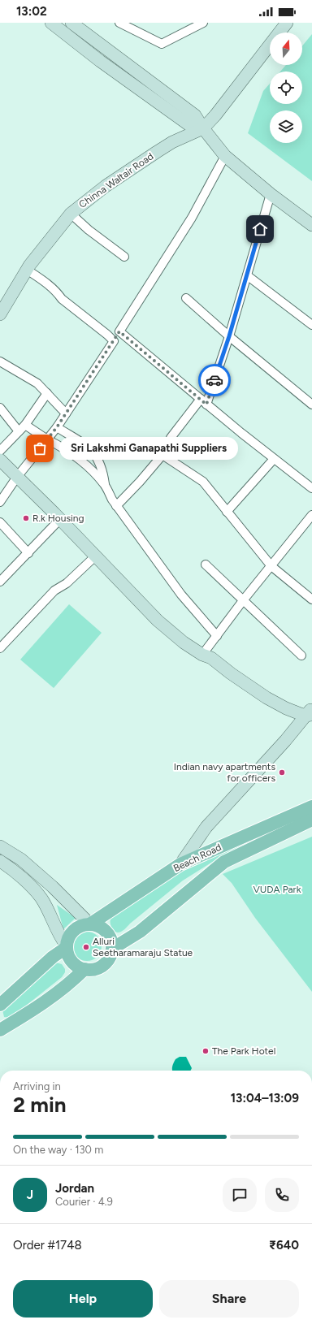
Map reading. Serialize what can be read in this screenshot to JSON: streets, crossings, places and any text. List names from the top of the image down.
{
  "streets": {
    "main road": ["Beach Road"],
    "street": ["Chinna Waltair Road"]
  },
  "parks": ["VUDA Park"],
  "places": [
    "Sri Lakshmi Ganapathi Suppliers",
    "R.k Housing",
    "Indian navy apartments for officers",
    "Alluri Seetharamaraju Statue",
    "The Park Hotel"
  ],
  "north": "top",
  "page": {
    "status": "13:02",
    "bubble": "Sri Lakshmi Ganapathi Suppliers",
    "heading": ["2 min", "Arriving in", "13:04–13:09"],
    "panel": [
      "Jordan",
      "Courier · 4.9",
      "Order #1748",
      "₹640"
    ],
    "bar": "On the way · 130 m",
    "round": "J",
    "buttons": ["Help", "Share"]
  }
}
